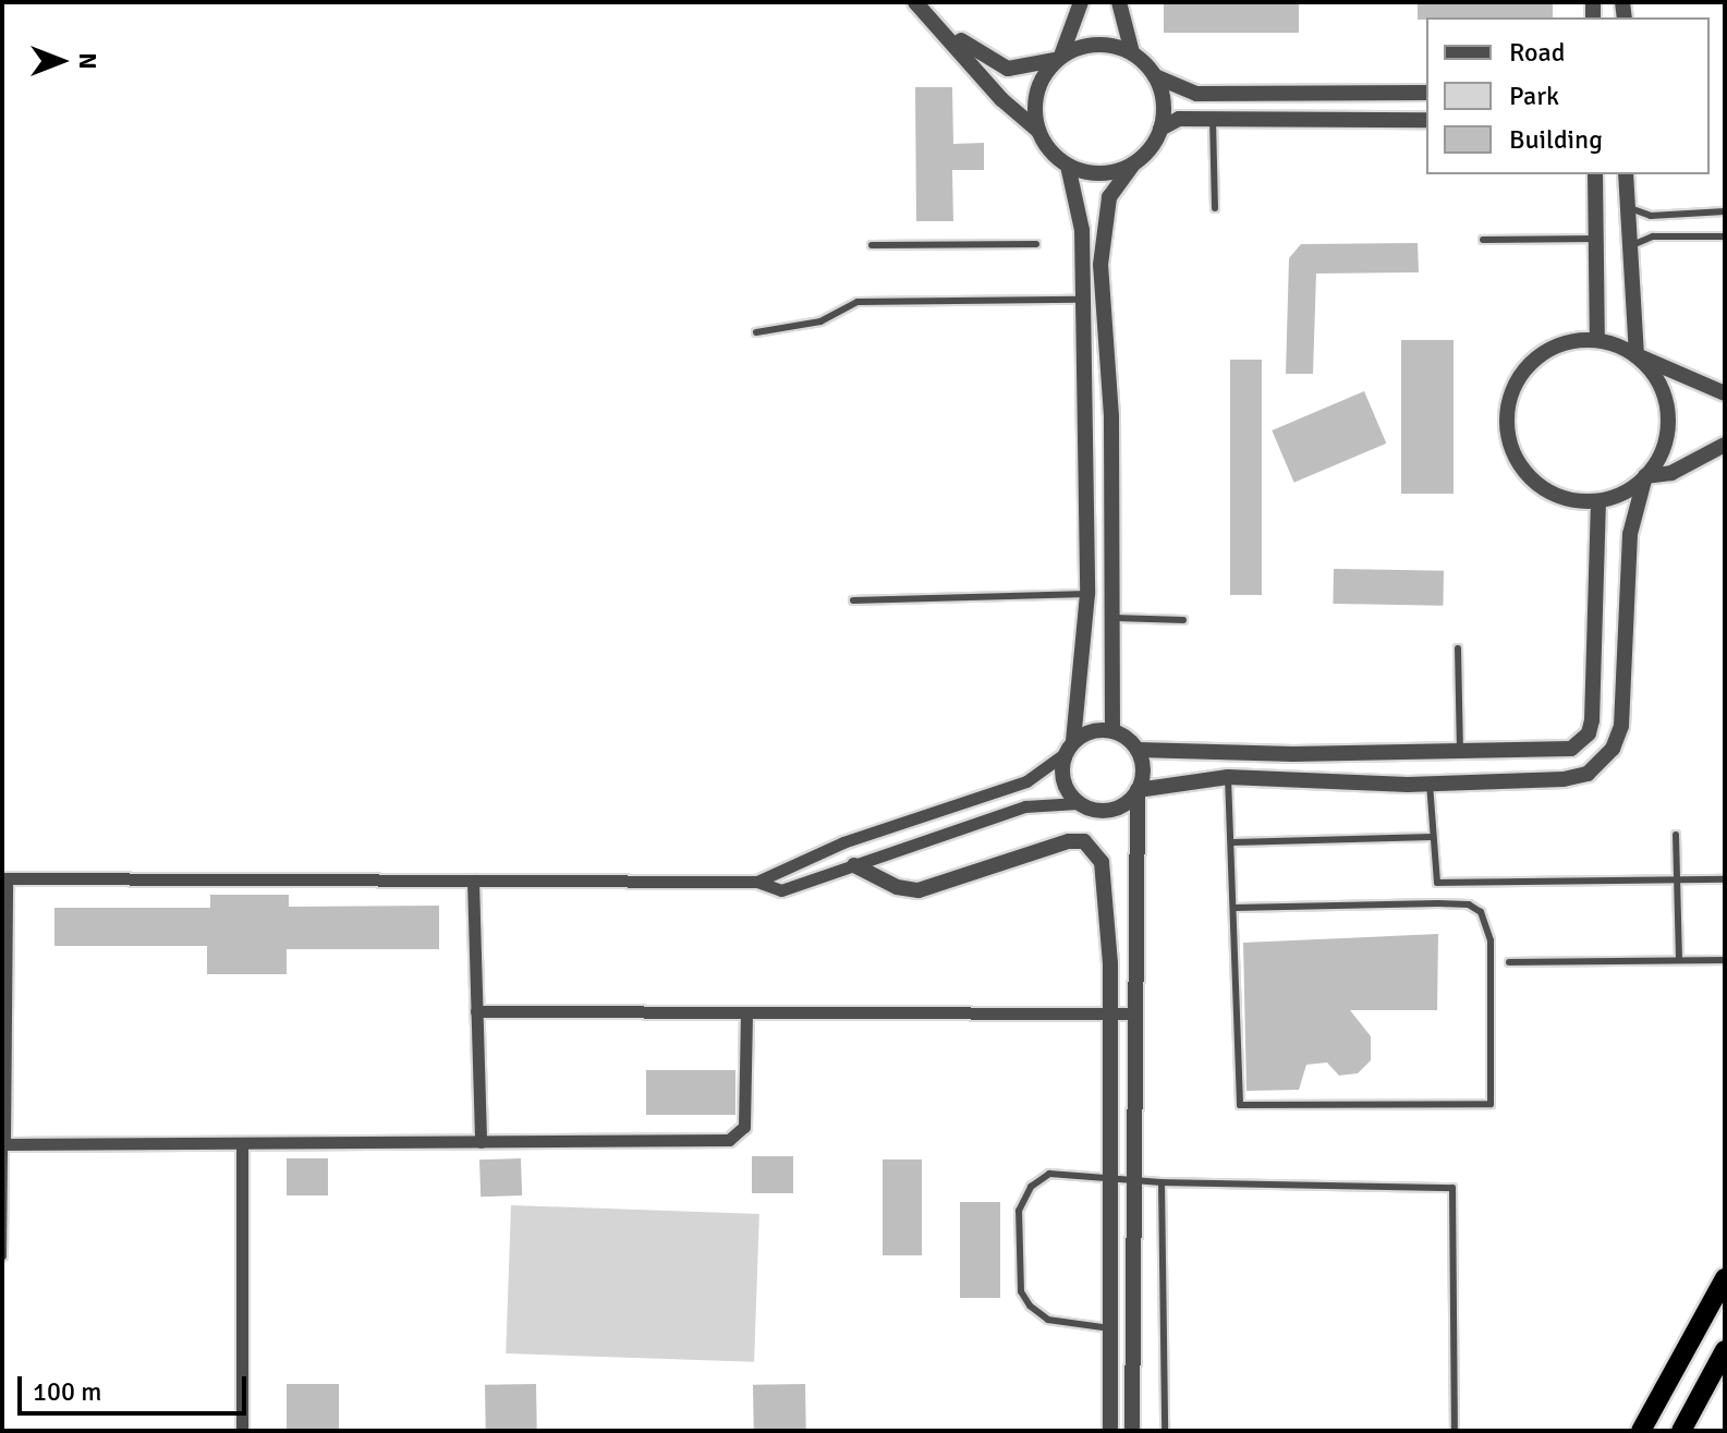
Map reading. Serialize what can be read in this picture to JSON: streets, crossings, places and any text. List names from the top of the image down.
{
  "legend": ["Road", "Park", "Building"],
  "scale_bar": "100 m",
  "north": "right"
}
